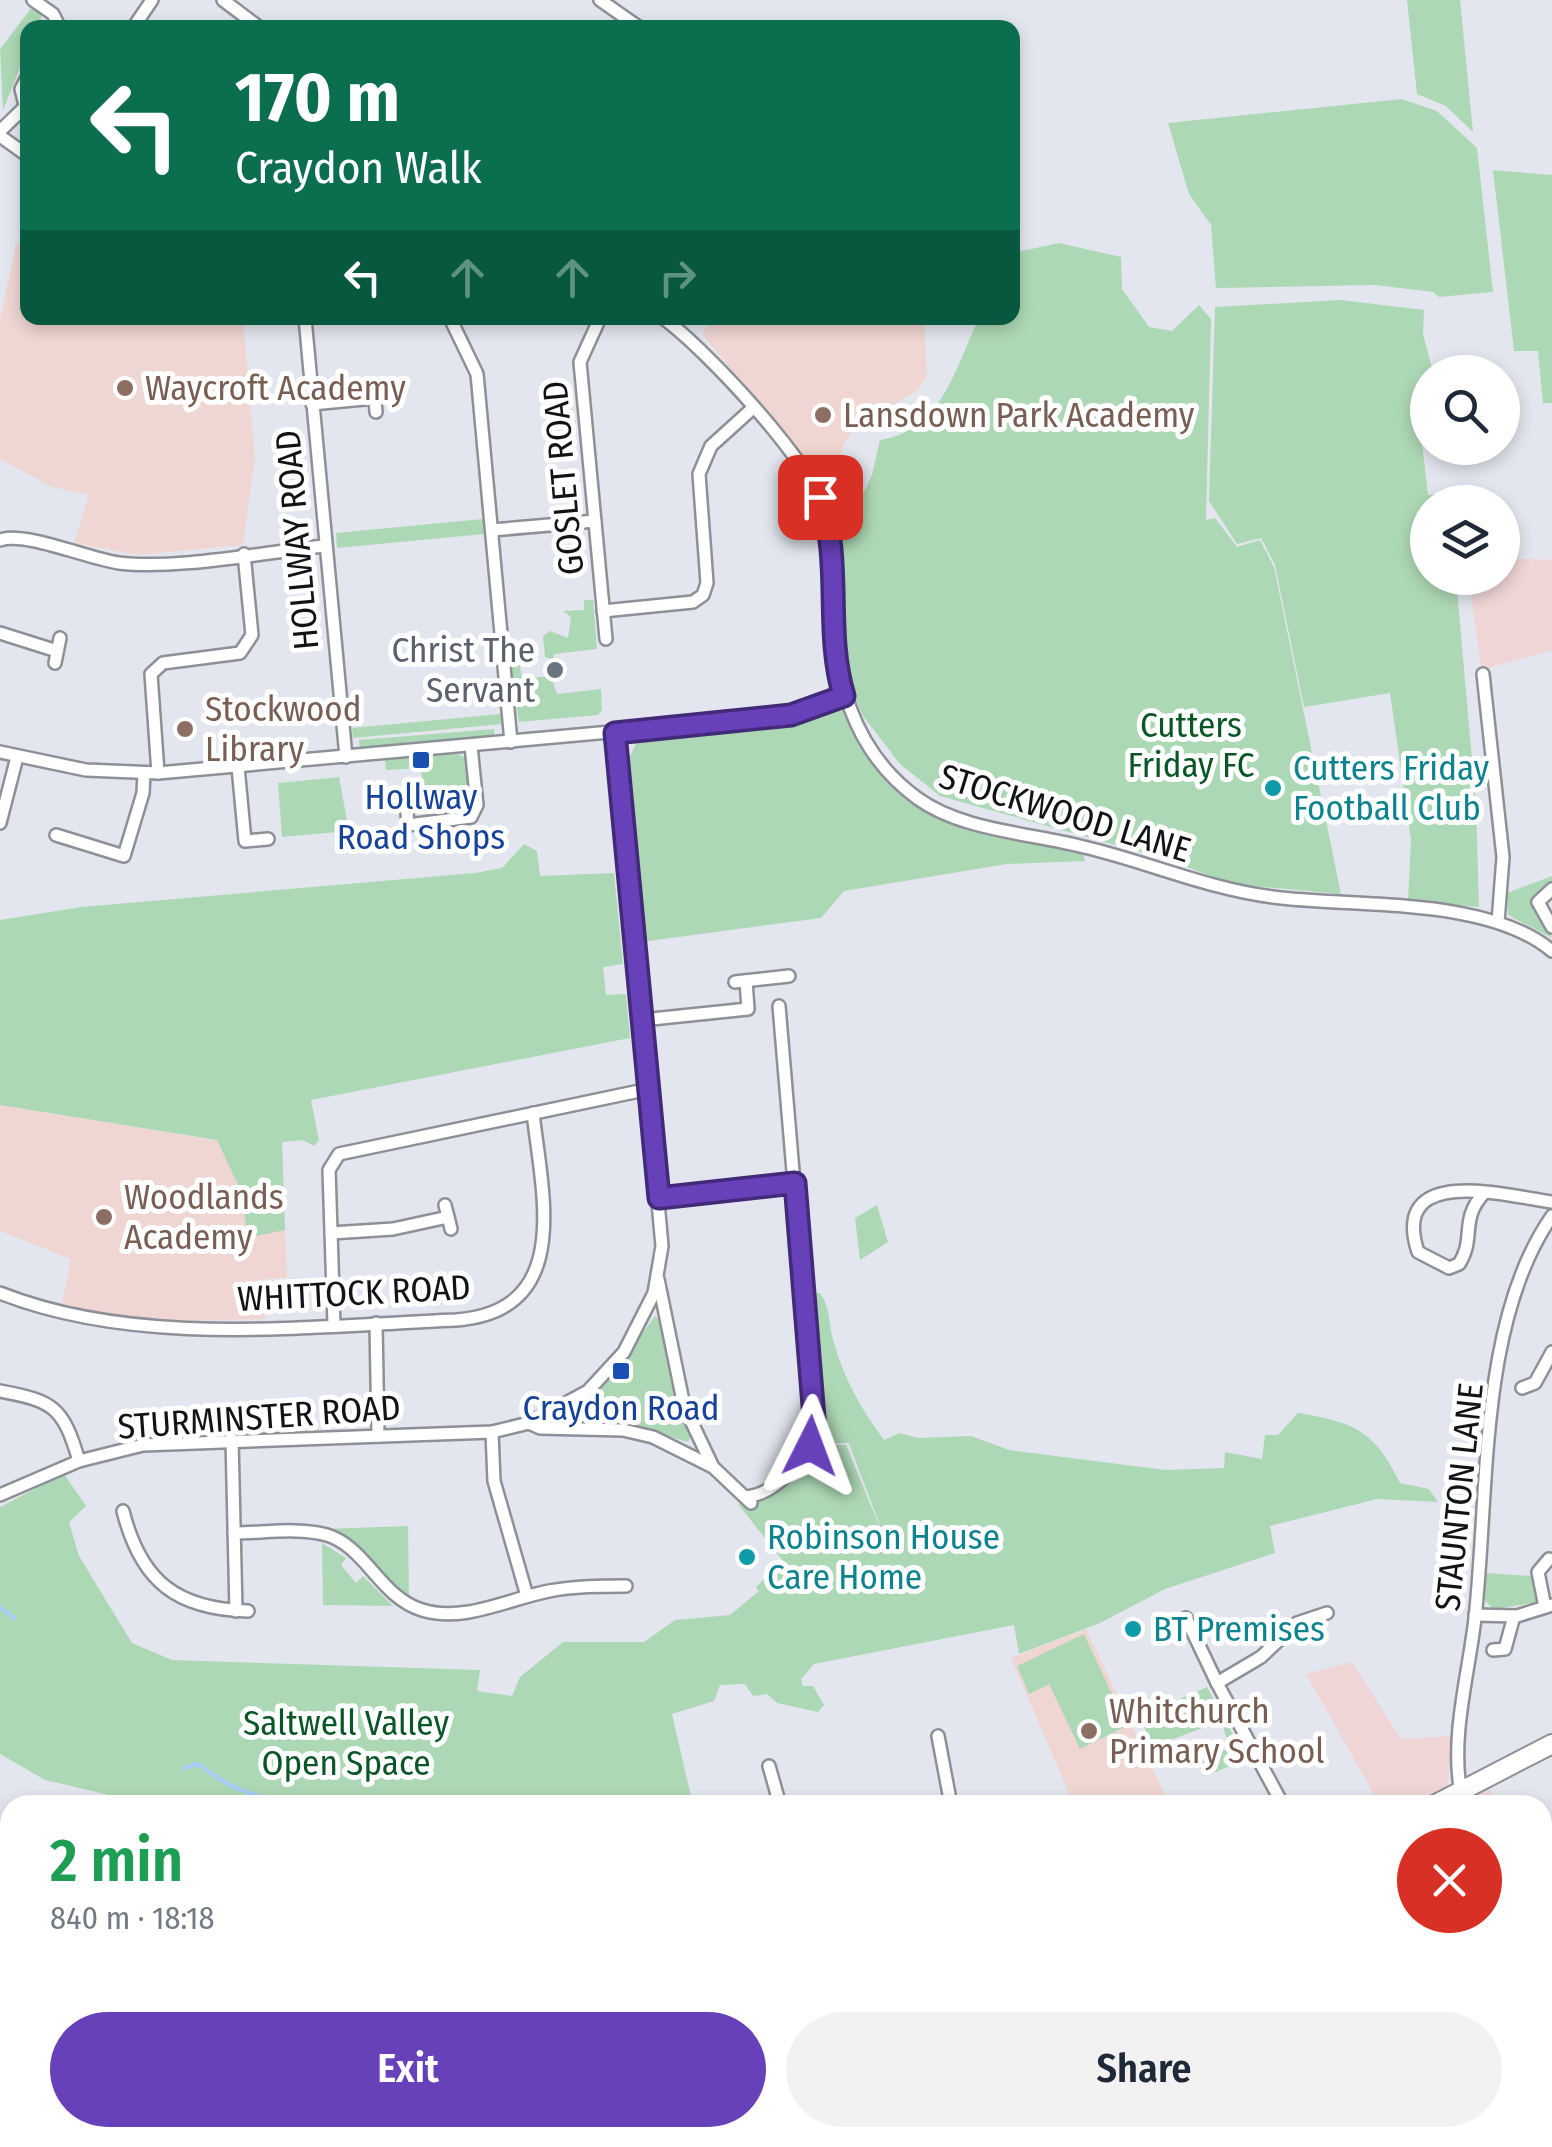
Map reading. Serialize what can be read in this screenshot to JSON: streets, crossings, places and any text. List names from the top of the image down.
{
  "streets": {
    "street": [
      "GOSLET ROAD",
      "HOLLWAY ROAD",
      "STOCKWOOD LANE",
      "WHITTOCK ROAD",
      "STURMINSTER ROAD",
      "STAUNTON LANE"
    ]
  },
  "parks": ["Cutters Friday FC", "Saltwell Valley Open Space"],
  "places": {
    "other": [
      "Waycroft Academy",
      "Lansdown Park Academy",
      "Christ The Servant",
      "Stockwood Library",
      "Cutters Friday Football Club",
      "Woodlands Academy",
      "Robinson House Care Home",
      "BT Premises",
      "Whitchurch Primary School"
    ],
    "transit": ["Hollway Road Shops", "Craydon Road"]
  },
  "page": {
    "turn": ["170 m", "Craydon Walk"],
    "heading": ["2 min", "840 m · 18:18"],
    "buttons": ["Exit", "Share"]
  }
}
